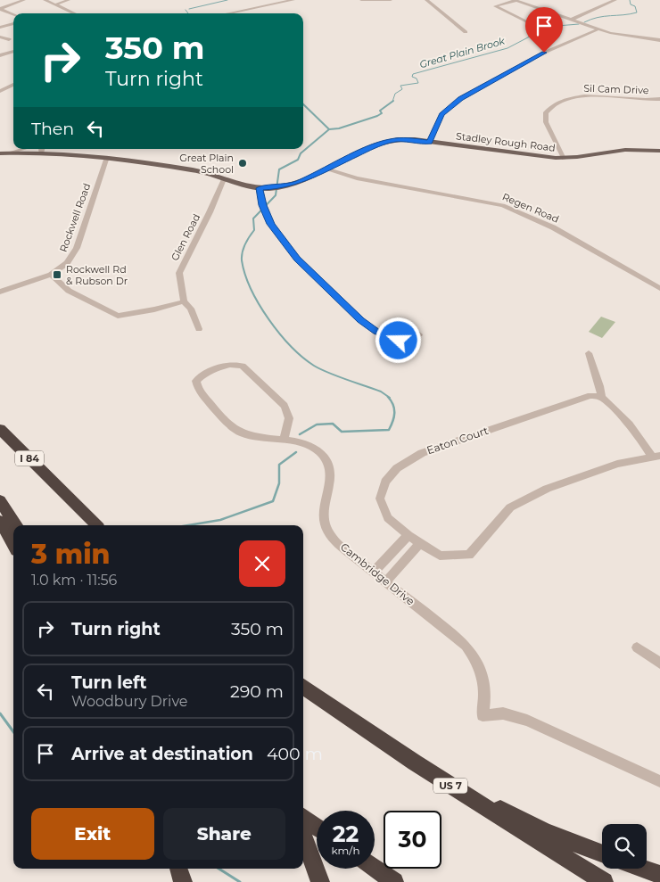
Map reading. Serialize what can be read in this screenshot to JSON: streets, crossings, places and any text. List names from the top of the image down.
{
  "streets": {
    "highway": ["I 84", "US 7"],
    "main road": ["Stadley Rough Road"],
    "street": [
      "Sil Cam Drive",
      "Regen Road",
      "Rockwell Road",
      "Glen Road",
      "Eaton Court",
      "Cambridge Drive"
    ]
  },
  "crossings": [
    ["Sil Cam Drive", "Stadley Rough Road"],
    ["Stadley Rough Road", "Regen Road"],
    ["Stadley Rough Road", "Rockwell Road"],
    ["Stadley Rough Road", "Glen Road"]
  ],
  "water": ["Great Plain Brook"],
  "places": {
    "other": ["Great Plain School"],
    "transit": ["Rockwell Rd & Rubson Dr"]
  },
  "page": {
    "turn": ["350 m", "Turn right"],
    "then": "Then",
    "heading": ["3 min", "1.0 km · 11:56"],
    "list": [
      {
        "name": "Turn right",
        "value": "350 m"
      },
      {
        "name": "Turn left",
        "note": "Woodbury Drive",
        "value": "290 m"
      },
      {
        "name": "Arrive at destination",
        "value": "400 m"
      }
    ],
    "buttons": ["Exit", "Share"],
    "speed": "22 km/h",
    "limit": "30"
  }
}
